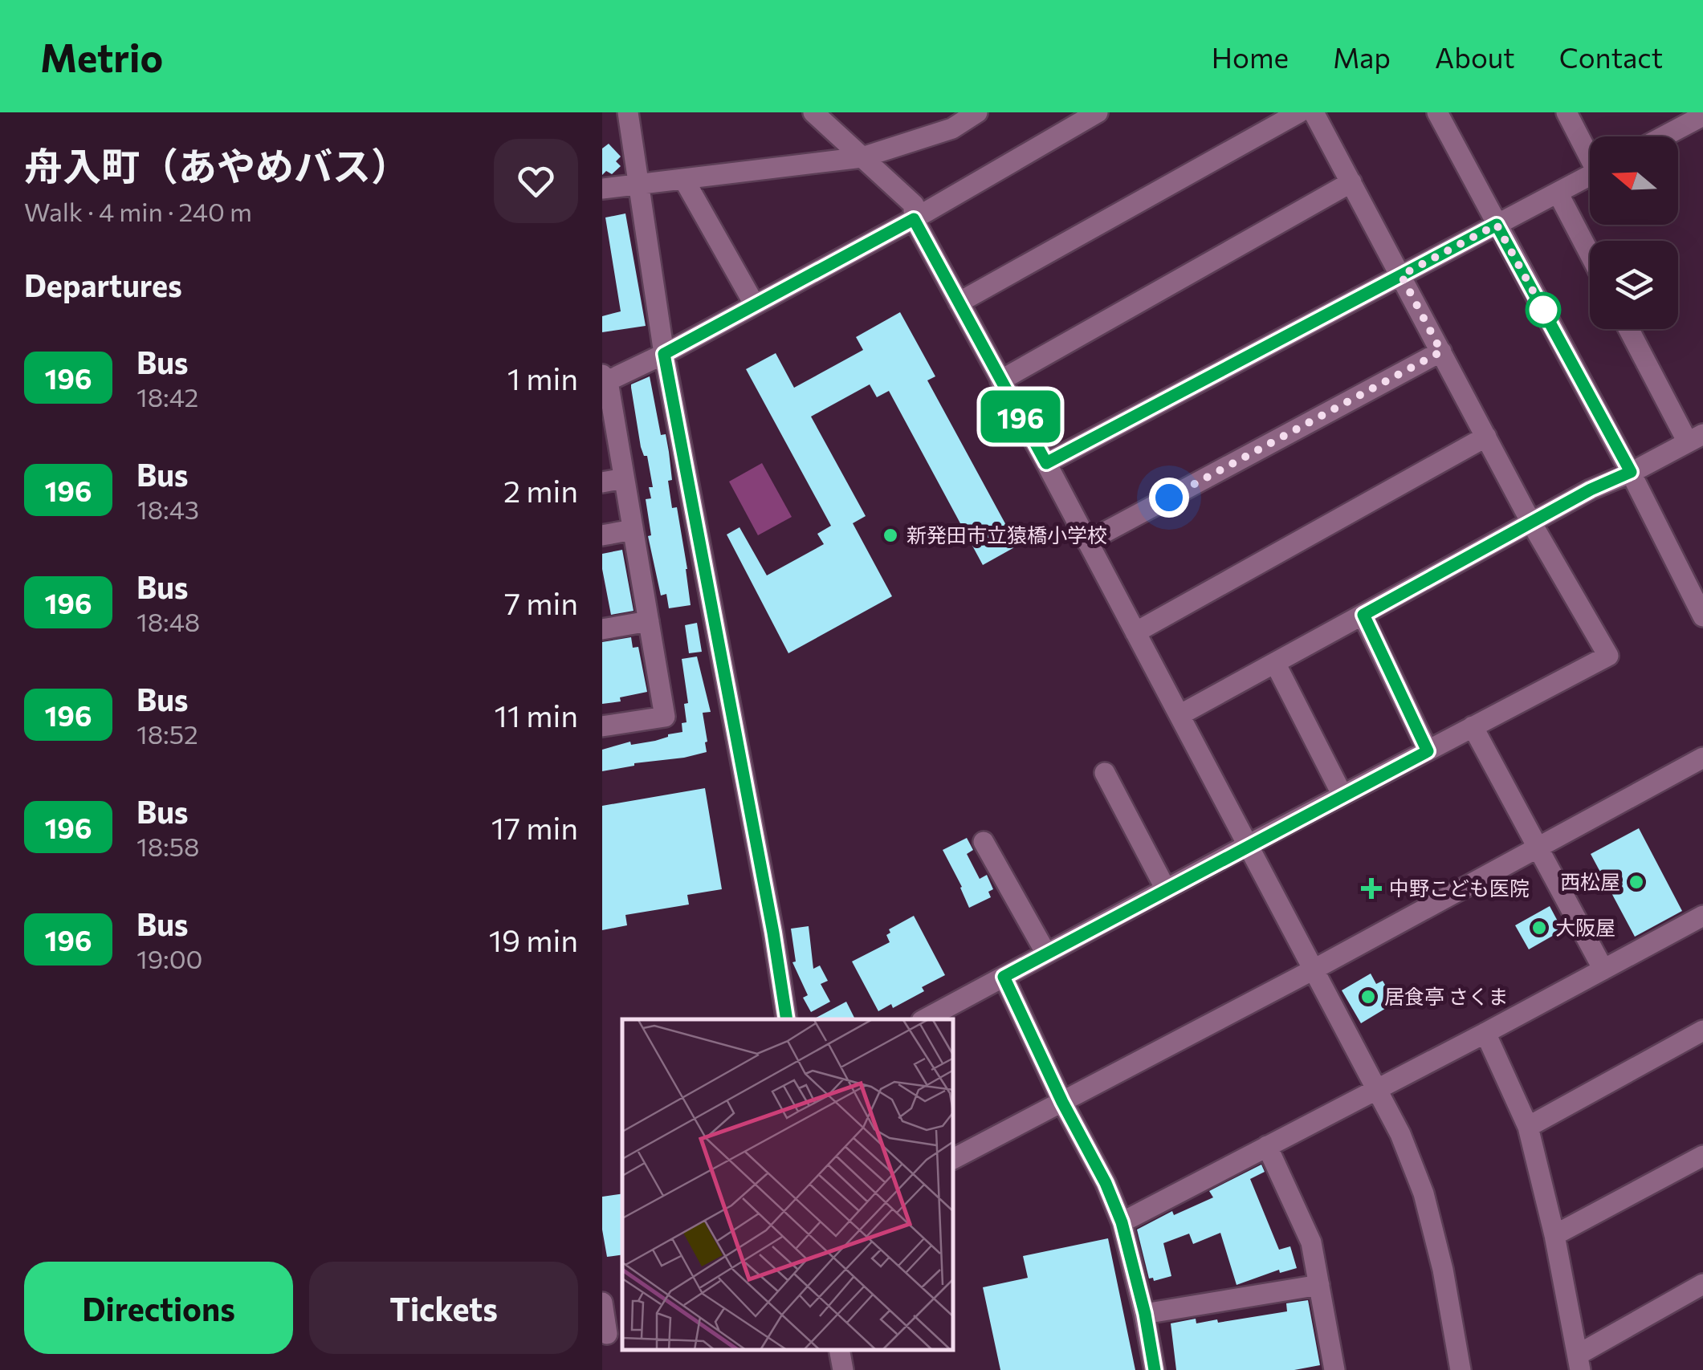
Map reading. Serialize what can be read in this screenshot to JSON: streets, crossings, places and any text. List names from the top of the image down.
{
  "places": {
    "other": [
      "新発田市立猿橋小学校",
      "西松屋",
      "大阪屋",
      "居食亭 さくま"
    ],
    "health": ["中野こども医院"]
  },
  "lines": ["bus line 196"],
  "north": "left",
  "page": {
    "header": "Metrio",
    "nav": [
      "Home",
      "Map",
      "About",
      "Contact"
    ],
    "heading": [
      ["舟入町（あやめバス）", "Walk · 4 min · 240 m"],
      "Departures"
    ],
    "on_map": "196",
    "list": [
      {
        "mark": "196",
        "name": "Bus",
        "note": "18:42",
        "value": "1 min"
      },
      {
        "mark": "196",
        "name": "Bus",
        "note": "18:43",
        "value": "2 min"
      },
      {
        "mark": "196",
        "name": "Bus",
        "note": "18:48",
        "value": "7 min"
      },
      {
        "mark": "196",
        "name": "Bus",
        "note": "18:52",
        "value": "11 min"
      },
      {
        "mark": "196",
        "name": "Bus",
        "note": "18:58",
        "value": "17 min"
      },
      {
        "mark": "196",
        "name": "Bus",
        "note": "19:00",
        "value": "19 min"
      }
    ],
    "buttons": ["Directions", "Tickets"]
  }
}
